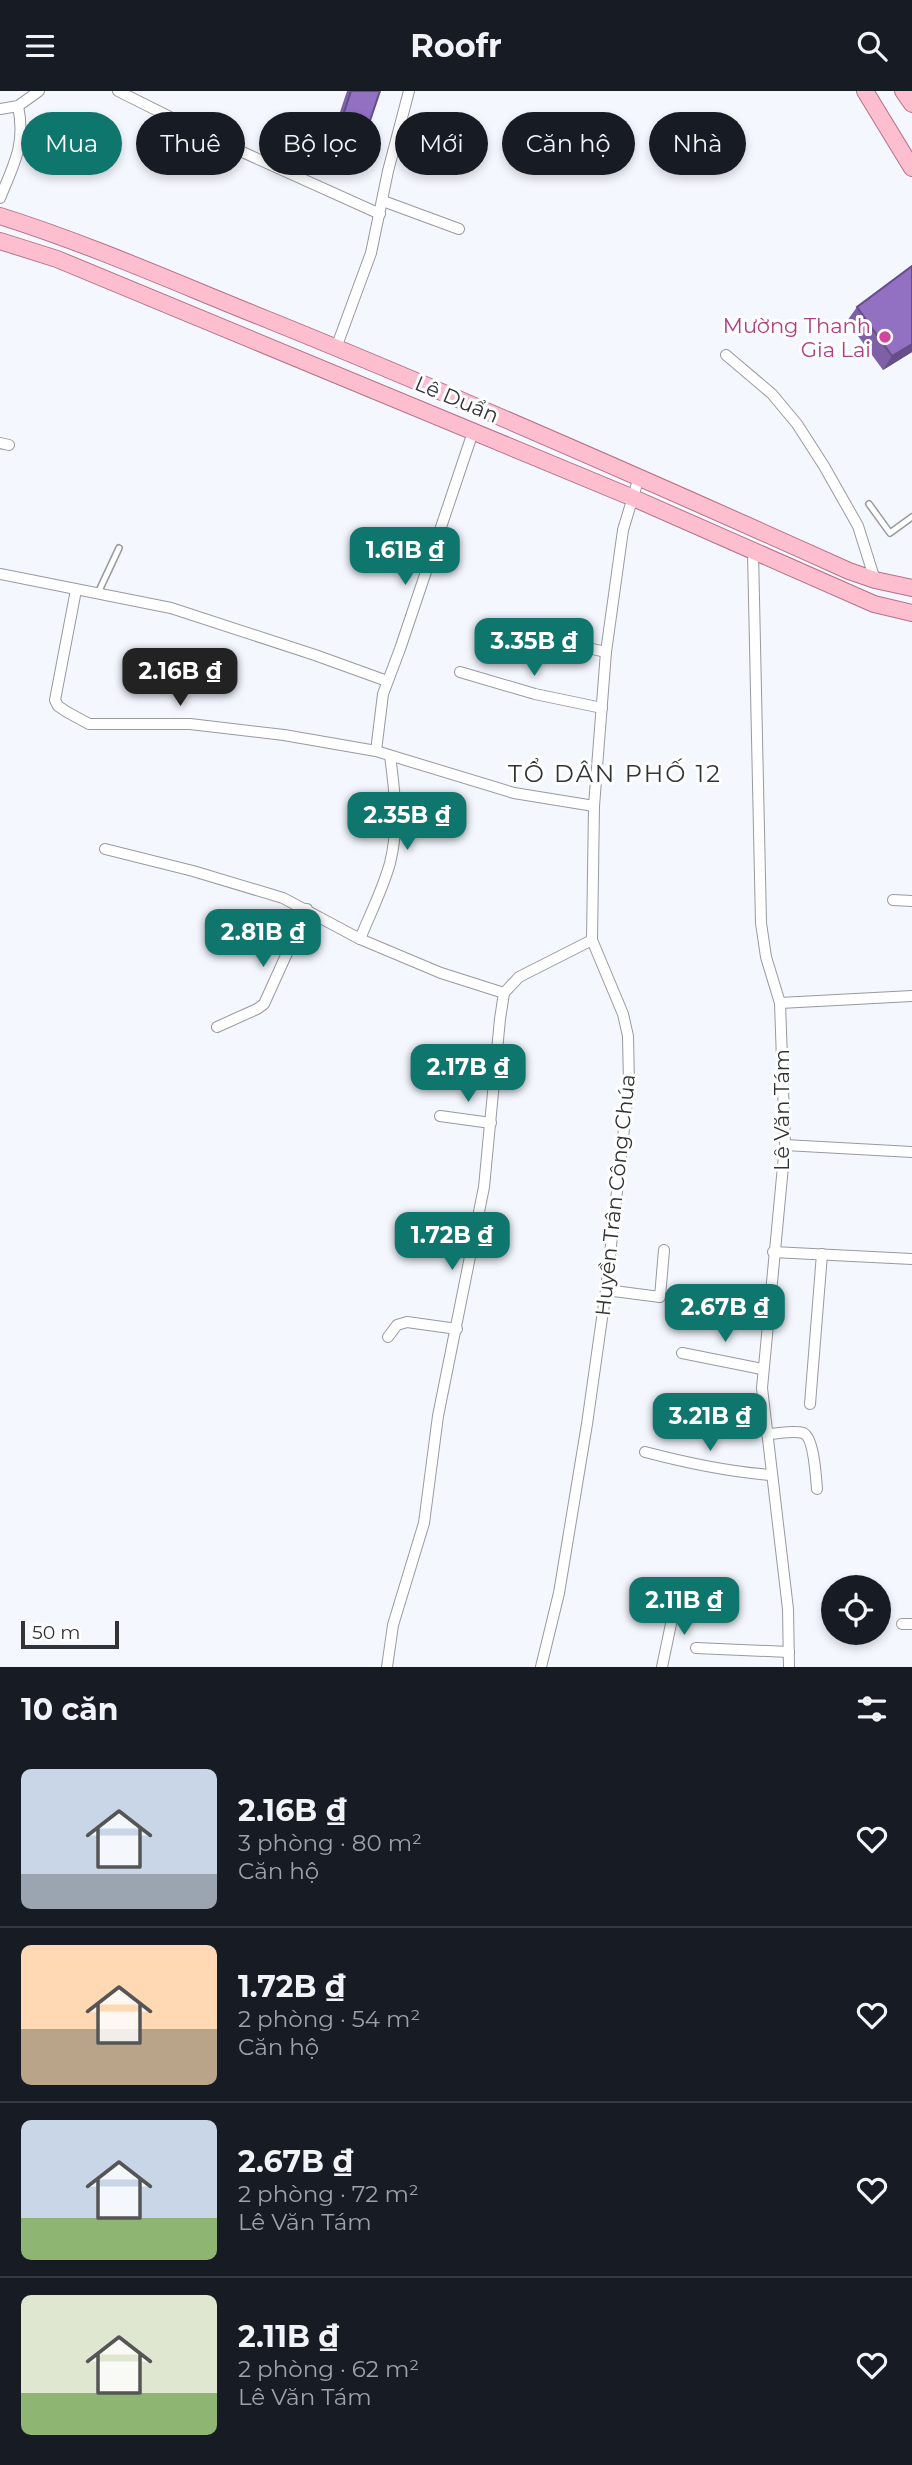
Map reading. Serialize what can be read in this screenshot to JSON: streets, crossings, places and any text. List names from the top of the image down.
{
  "streets": {
    "main road": ["Lê Duẩn"],
    "street": ["Lê Văn Tám", "Huyền Trân Công Chúa"]
  },
  "crossings": [
    ["Lê Duẩn", "Lê Văn Tám"],
    ["Lê Duẩn", "Huyền Trân Công Chúa"]
  ],
  "districts": ["TỔ DÂN PHỐ 12"],
  "places": ["Mường Thanh Gia Lai"],
  "scale_bar": "50 m",
  "page": {
    "header": "Roofr",
    "chip": [
      "Mua",
      "Thuê",
      "Bộ lọc",
      "Mới",
      "Căn hộ",
      "Nhà"
    ],
    "price": [
      "1.61B ₫",
      "3.35B ₫",
      "2.16B ₫",
      "2.35B ₫",
      "2.81B ₫",
      "2.17B ₫",
      "1.72B ₫",
      "2.67B ₫",
      "3.21B ₫",
      "2.11B ₫"
    ],
    "scale": "50 m",
    "heading": "10 căn",
    "list": [
      {
        "name": "2.16B ₫",
        "note": "3 phòng · 80 m² · Căn hộ"
      },
      {
        "name": "1.72B ₫",
        "note": "2 phòng · 54 m² · Căn hộ"
      },
      {
        "name": "2.67B ₫",
        "note": "2 phòng · 72 m² · Lê Văn Tám"
      },
      {
        "name": "2.11B ₫",
        "note": "2 phòng · 62 m² · Lê Văn Tám"
      }
    ]
  }
}
